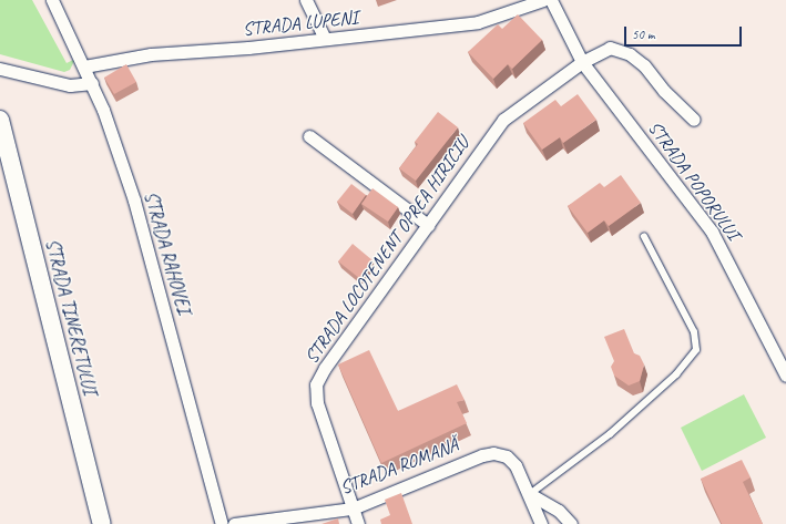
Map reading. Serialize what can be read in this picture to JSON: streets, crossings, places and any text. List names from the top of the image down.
{
  "streets": {
    "main road": ["STRADA TINERETULUI"],
    "street": [
      "STRADA LUPENI",
      "STRADA POPORULUI",
      "STRADA LOCOTENENT OPREA HIRICIU",
      "STRADA RAHOVEI",
      "STRADA ROMANĂ"
    ]
  },
  "crossings": [
    ["STRADA LUPENI", "STRADA RAHOVEI"],
    ["STRADA POPORULUI", "STRADA LOCOTENENT OPREA HIRICIU"],
    ["STRADA LOCOTENENT OPREA HIRICIU", "STRADA ROMANĂ"]
  ],
  "scale_bar": "50 m"
}
